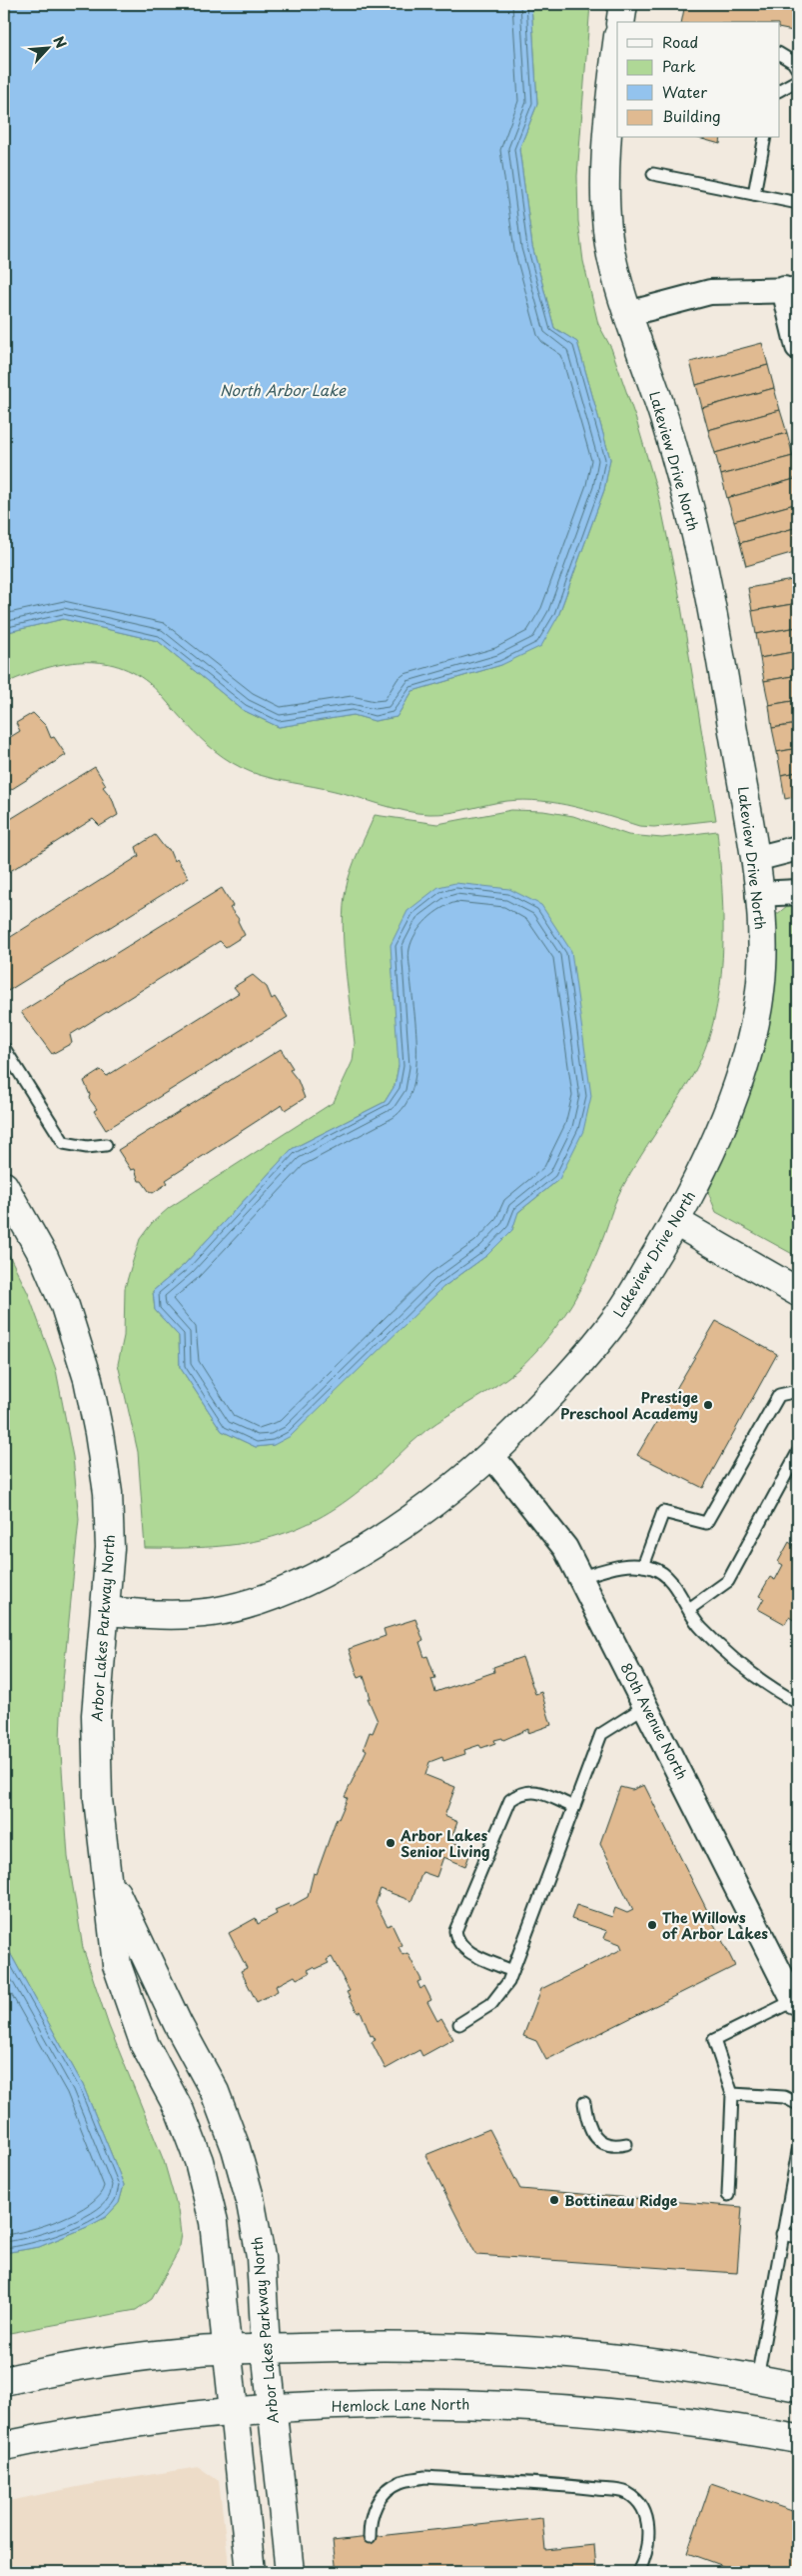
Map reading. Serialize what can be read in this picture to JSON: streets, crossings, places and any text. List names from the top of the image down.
{
  "streets": {
    "street": [
      "Lakeview Drive North",
      "Arbor Lakes Parkway North",
      "80th Avenue North",
      "Hemlock Lane North"
    ]
  },
  "crossings": [
    ["Lakeview Drive North", "Arbor Lakes Parkway North"],
    ["Lakeview Drive North", "80th Avenue North"],
    ["Arbor Lakes Parkway North", "Hemlock Lane North"]
  ],
  "water": ["North Arbor Lake"],
  "places": [
    "Prestige Preschool Academy",
    "Arbor Lakes Senior Living",
    "The Willows of Arbor Lakes",
    "Bottineau Ridge"
  ],
  "legend": [
    "Road",
    "Park",
    "Water",
    "Building"
  ],
  "north": "top right"
}
